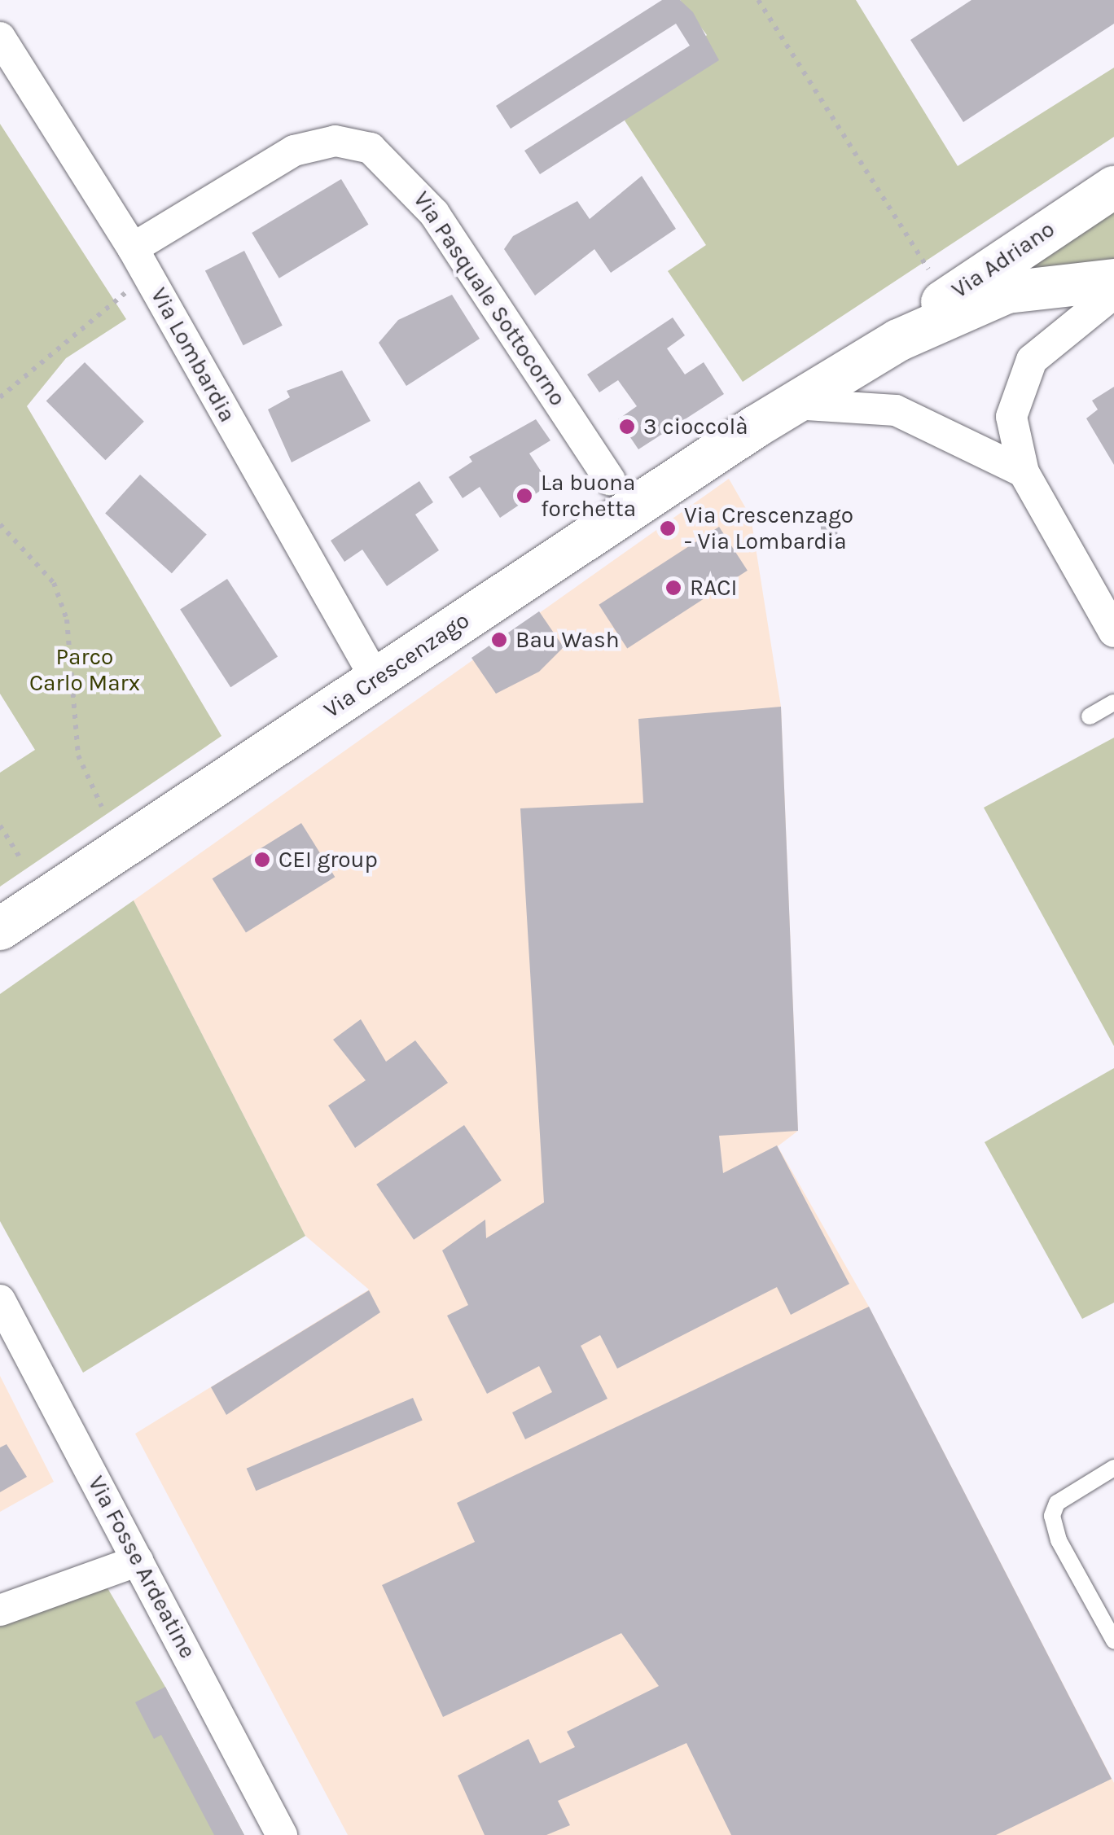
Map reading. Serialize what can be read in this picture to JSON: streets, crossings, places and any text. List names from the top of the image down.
{
  "streets": {
    "street": [
      "Via Adriano",
      "Via Pasquale Sottocorno",
      "Via Lombardia",
      "Via Crescenzago",
      "Via Fosse Ardeatine"
    ]
  },
  "crossings": [
    ["Via Adriano", "Via Crescenzago"],
    ["Via Pasquale Sottocorno", "Via Lombardia"],
    ["Via Lombardia", "Via Crescenzago"]
  ],
  "parks": ["Parco Carlo Marx"],
  "places": [
    "3 cioccolà",
    "La buona forchetta",
    "Via Crescenzago - Via Lombardia",
    "RACI",
    "Bau Wash",
    "CEI group"
  ]
}
